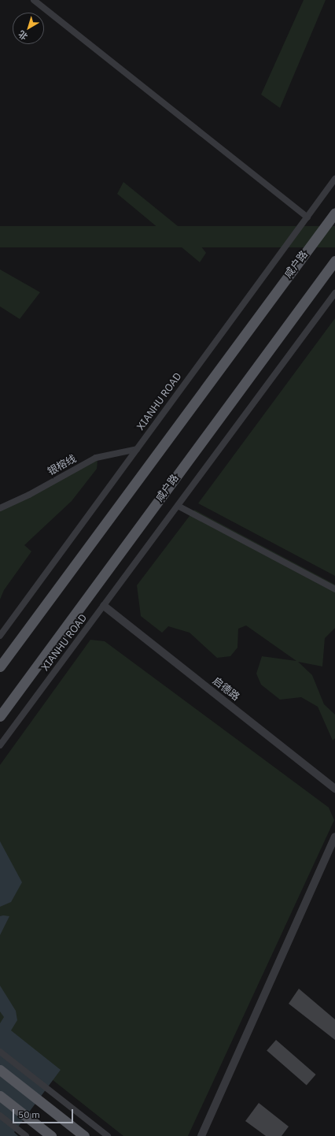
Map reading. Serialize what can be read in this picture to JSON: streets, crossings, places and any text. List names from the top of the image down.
{
  "streets": {
    "main road": ["咸户路"],
    "street": ["XIANHU ROAD", "银榕线", "启德路"]
  },
  "crossings": [
    ["XIANHU ROAD", "银榕线"],
    ["XIANHU ROAD", "启德路"]
  ],
  "scale_bar": "50 m",
  "north": "bottom left"
}
